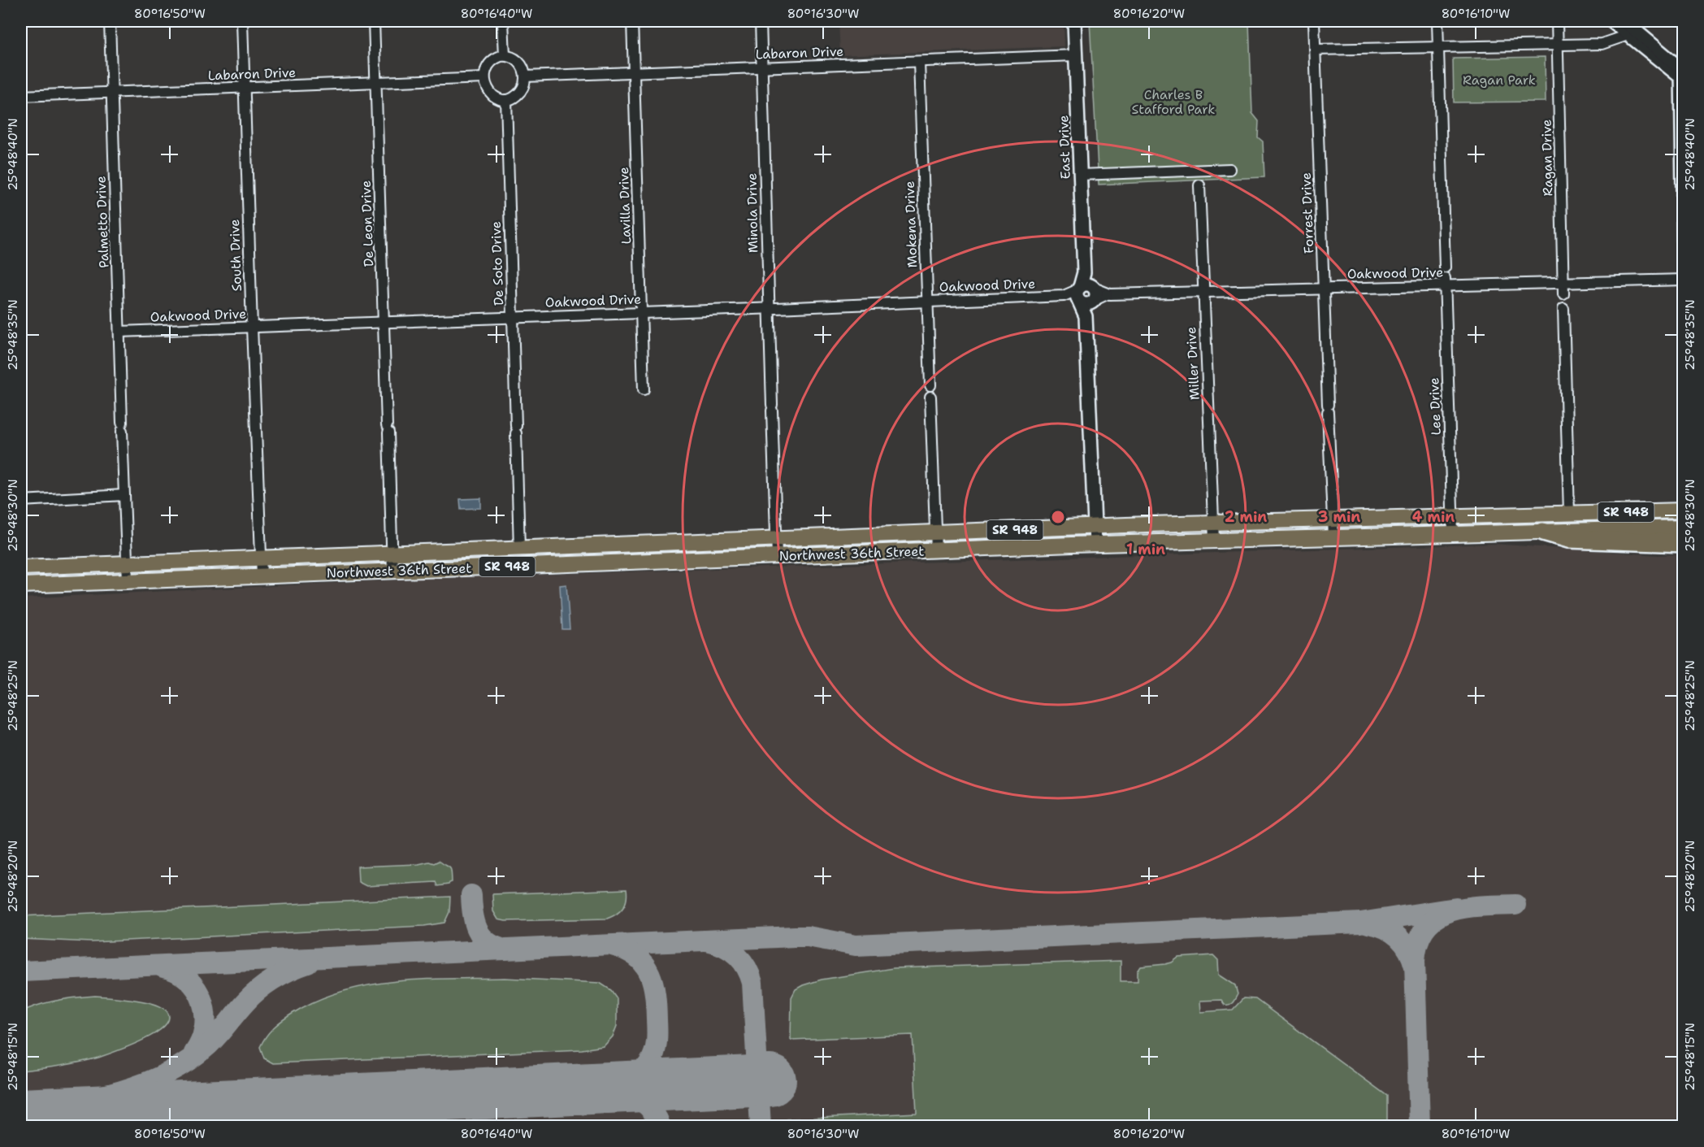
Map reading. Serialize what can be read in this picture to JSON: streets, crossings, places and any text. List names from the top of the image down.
{
  "streets": {
    "main road": ["SR 948", "Northwest 36th Street"],
    "street": [
      "Labaron Drive",
      "East Drive",
      "Ragan Drive",
      "Lavilla Drive",
      "Minola Drive",
      "Forrest Drive",
      "Palmetto Drive",
      "De Leon Drive",
      "Mokena Drive",
      "South Drive",
      "De Soto Drive",
      "Oakwood Drive",
      "Miller Drive",
      "Lee Drive"
    ]
  },
  "crossings": [
    ["Labaron Drive", "East Drive"],
    ["Labaron Drive", "Lavilla Drive"],
    ["Labaron Drive", "Minola Drive"],
    ["Labaron Drive", "Palmetto Drive"],
    ["Labaron Drive", "De Leon Drive"],
    ["Labaron Drive", "Mokena Drive"],
    ["Labaron Drive", "South Drive"],
    ["Labaron Drive", "De Soto Drive"],
    ["East Drive", "Oakwood Drive"],
    ["East Drive", "Northwest 36th Street"],
    ["Ragan Drive", "Oakwood Drive"],
    ["Lavilla Drive", "Oakwood Drive"],
    ["Minola Drive", "Oakwood Drive"],
    ["Minola Drive", "Northwest 36th Street"],
    ["Forrest Drive", "Oakwood Drive"],
    ["Forrest Drive", "Northwest 36th Street"],
    ["Palmetto Drive", "Oakwood Drive"],
    ["Palmetto Drive", "Northwest 36th Street"],
    ["De Leon Drive", "Oakwood Drive"],
    ["De Leon Drive", "Northwest 36th Street"],
    ["Mokena Drive", "Oakwood Drive"],
    ["South Drive", "Oakwood Drive"],
    ["South Drive", "Northwest 36th Street"],
    ["De Soto Drive", "Oakwood Drive"],
    ["De Soto Drive", "Northwest 36th Street"],
    ["Oakwood Drive", "Miller Drive"],
    ["Oakwood Drive", "Lee Drive"],
    ["Miller Drive", "Northwest 36th Street"],
    ["Lee Drive", "Northwest 36th Street"]
  ],
  "parks": ["Ragan Park", "Charles B Stafford Park"],
  "coordinates": [
    "80°16'50\"W",
    "80°16'40\"W",
    "80°16'30\"W",
    "80°16'20\"W",
    "80°16'10\"W",
    "25°48'40\"N",
    "25°48'35\"N",
    "25°48'30\"N",
    "25°48'25\"N",
    "25°48'20\"N",
    "25°48'15\"N"
  ],
  "rings": [
    "2 min",
    "3 min",
    "4 min",
    "1 min"
  ]
}
